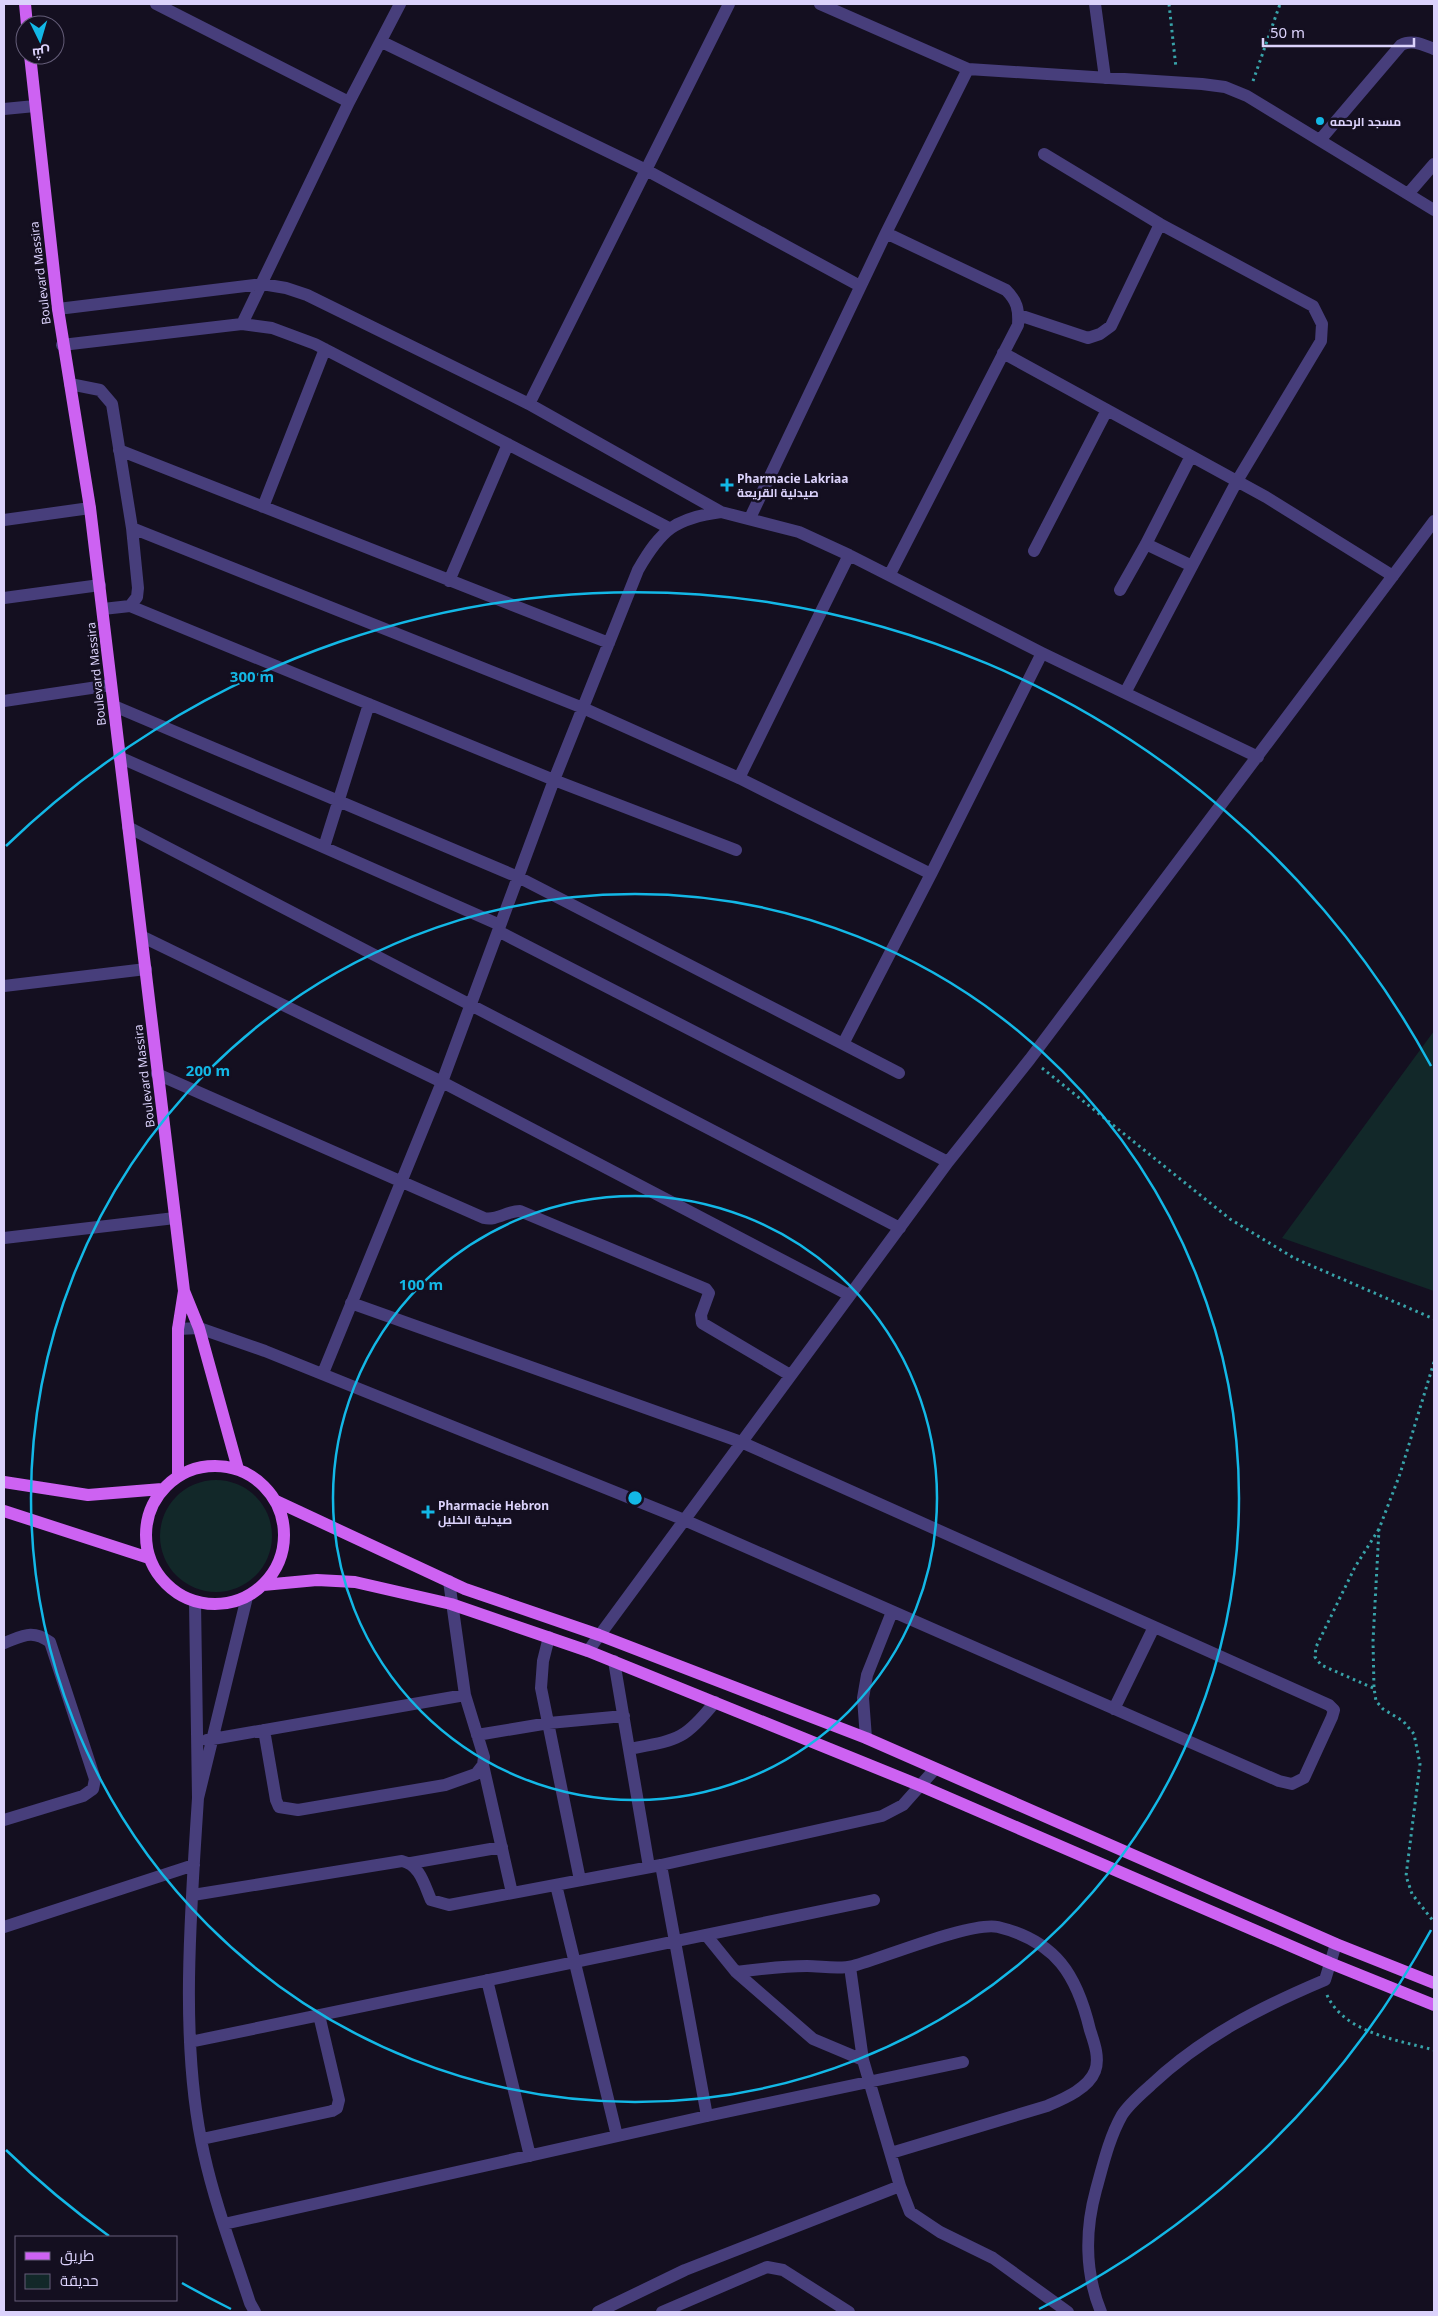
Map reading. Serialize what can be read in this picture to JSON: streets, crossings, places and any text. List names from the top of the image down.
{
  "streets": {
    "main road": ["Boulevard Massira"]
  },
  "places": {
    "other": ["مسجد الرحمه"],
    "health": ["Pharmacie Lakriaa صيدلية القريعة", "Pharmacie Hebron صيدلية الخليل"]
  },
  "legend": ["طريق", "حديقة"],
  "scale_bar": "50 m",
  "north": "bottom",
  "rings": ["300 m", "200 m", "100 m"]
}
